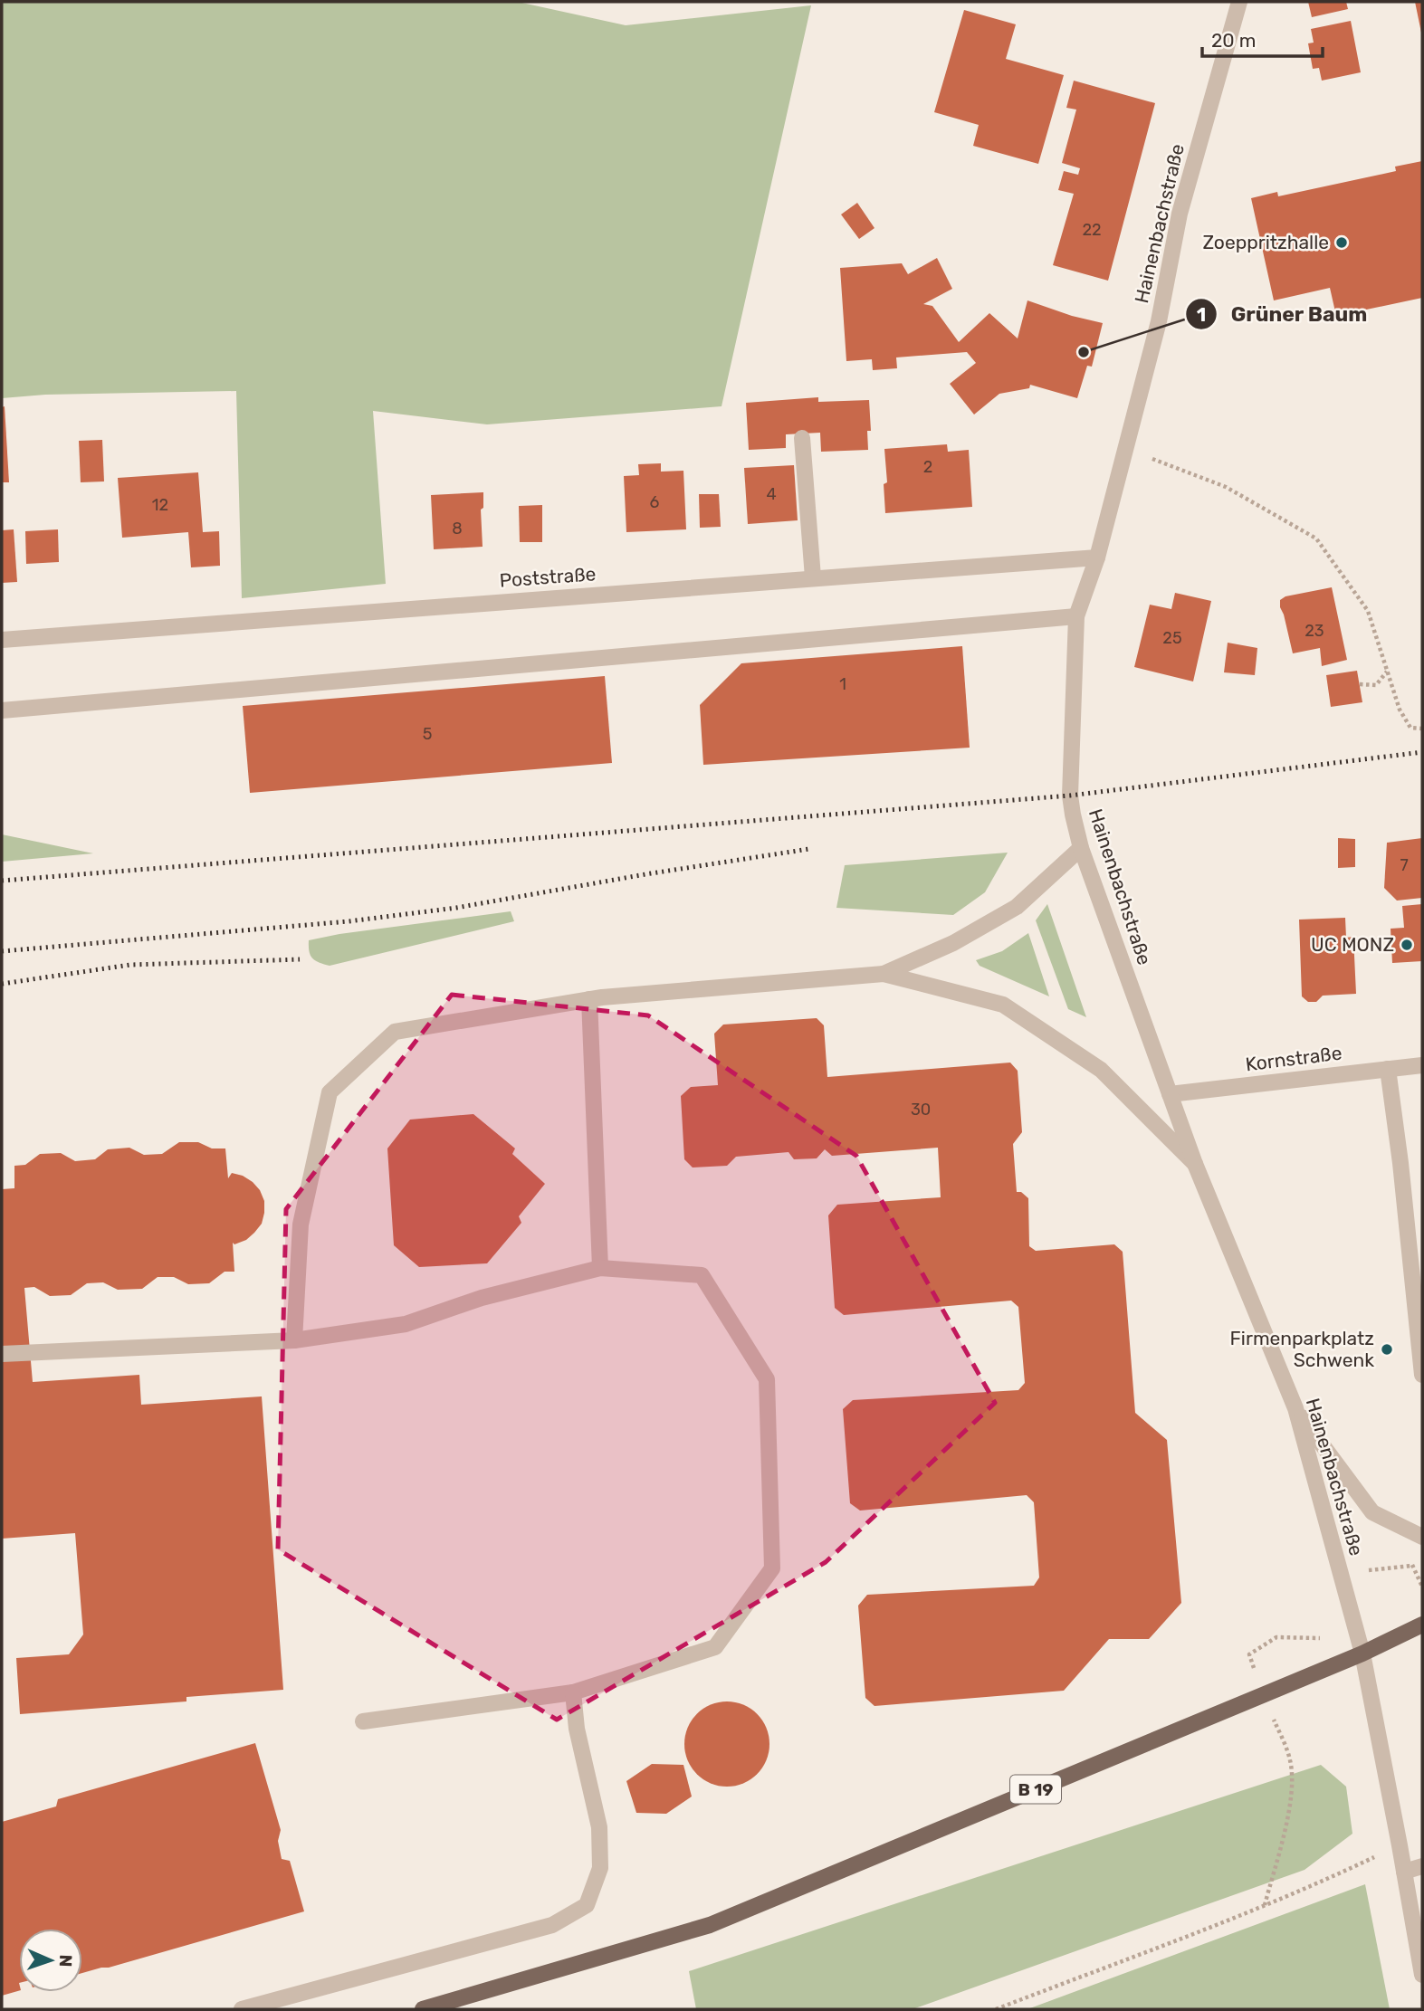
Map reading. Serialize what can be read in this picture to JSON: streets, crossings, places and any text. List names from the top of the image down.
{
  "streets": {
    "main road": ["B 19"],
    "street": ["Hainenbachstraße", "Poststraße", "Kornstraße"]
  },
  "crossings": [
    ["Hainenbachstraße", "Poststraße"],
    ["Hainenbachstraße", "Kornstraße"],
    ["Hainenbachstraße", "B 19"]
  ],
  "places": [
    "Zoeppritzhalle",
    "Grüner Baum",
    "UC MONZ",
    "Firmenparkplatz Schwenk"
  ],
  "house_numbers": [
    "22",
    "2",
    "4",
    "6",
    "12",
    "8",
    "23",
    "25",
    "1",
    "5",
    "7",
    "30"
  ],
  "scale_bar": "20 m",
  "north": "right"
}
